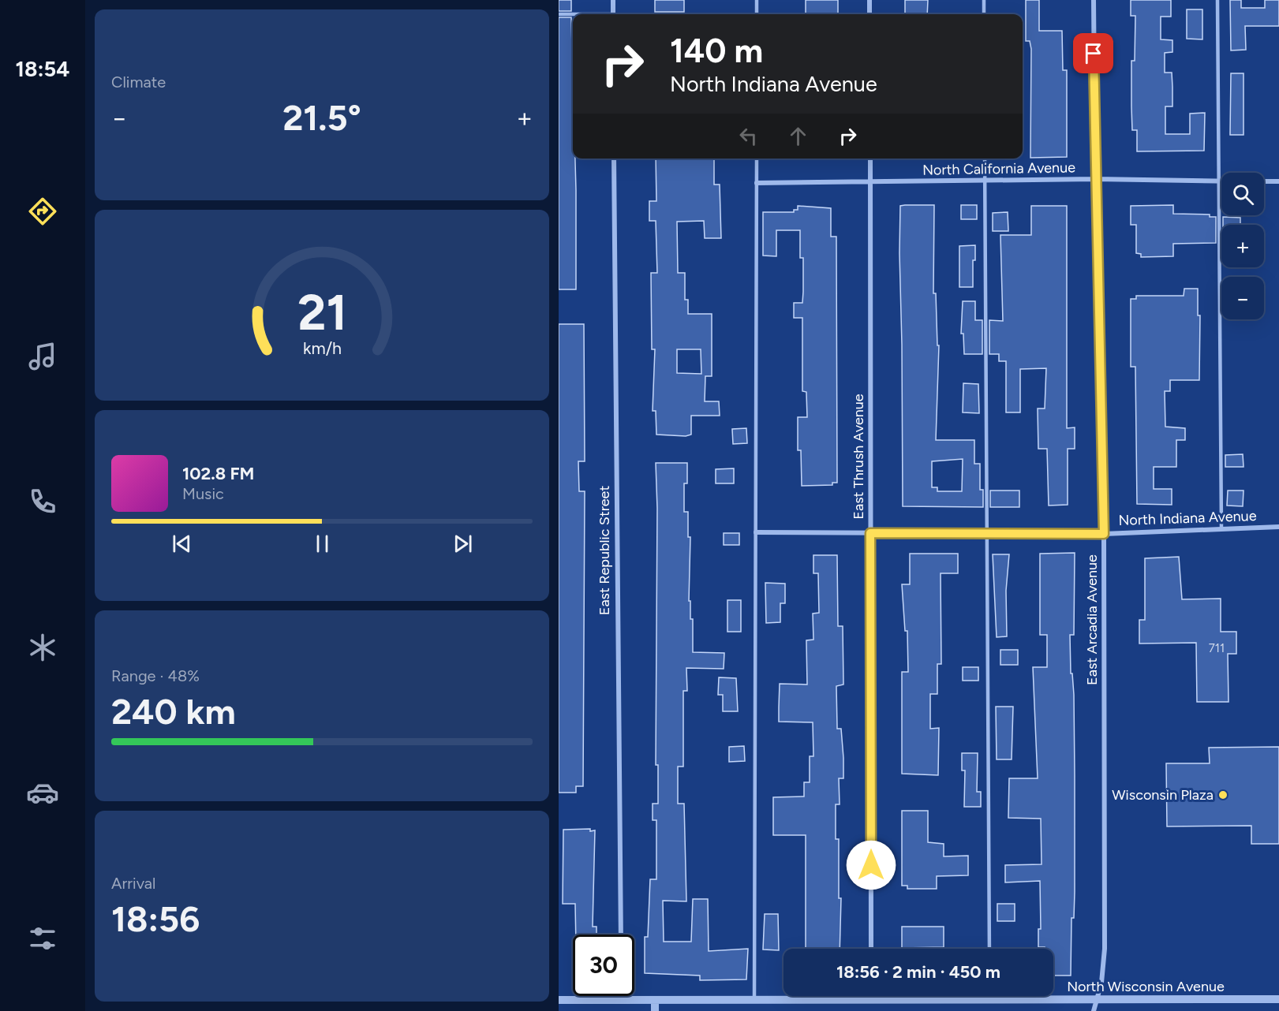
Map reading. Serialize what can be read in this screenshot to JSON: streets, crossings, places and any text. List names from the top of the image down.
{
  "streets": {
    "street": [
      "North California Avenue",
      "East Thrush Avenue",
      "North Indiana Avenue",
      "East Republic Street",
      "East Arcadia Avenue",
      "North Wisconsin Avenue"
    ]
  },
  "crossings": [
    ["North California Avenue", "East Thrush Avenue"],
    ["North California Avenue", "East Arcadia Avenue"],
    ["East Thrush Avenue", "North Indiana Avenue"],
    ["North Indiana Avenue", "East Arcadia Avenue"],
    ["East Arcadia Avenue", "North Wisconsin Avenue"]
  ],
  "places": ["Wisconsin Plaza"],
  "house_numbers": ["711"],
  "page": {
    "tabs": "18:54",
    "tile": [
      "Climate",
      ["Range · 48%", "240 km"],
      ["Arrival", "18:56"]
    ],
    "turn": ["140 m", "North Indiana Avenue"],
    "heat": ["−", "21.5°", "+"],
    "map_buttons": ["+", "−"],
    "song": ["102.8 FM", "Music"],
    "limit": "30",
    "trip": "18:56 · 2 min · 450 m",
    "gauge": ["21", "km/h"]
  }
}
